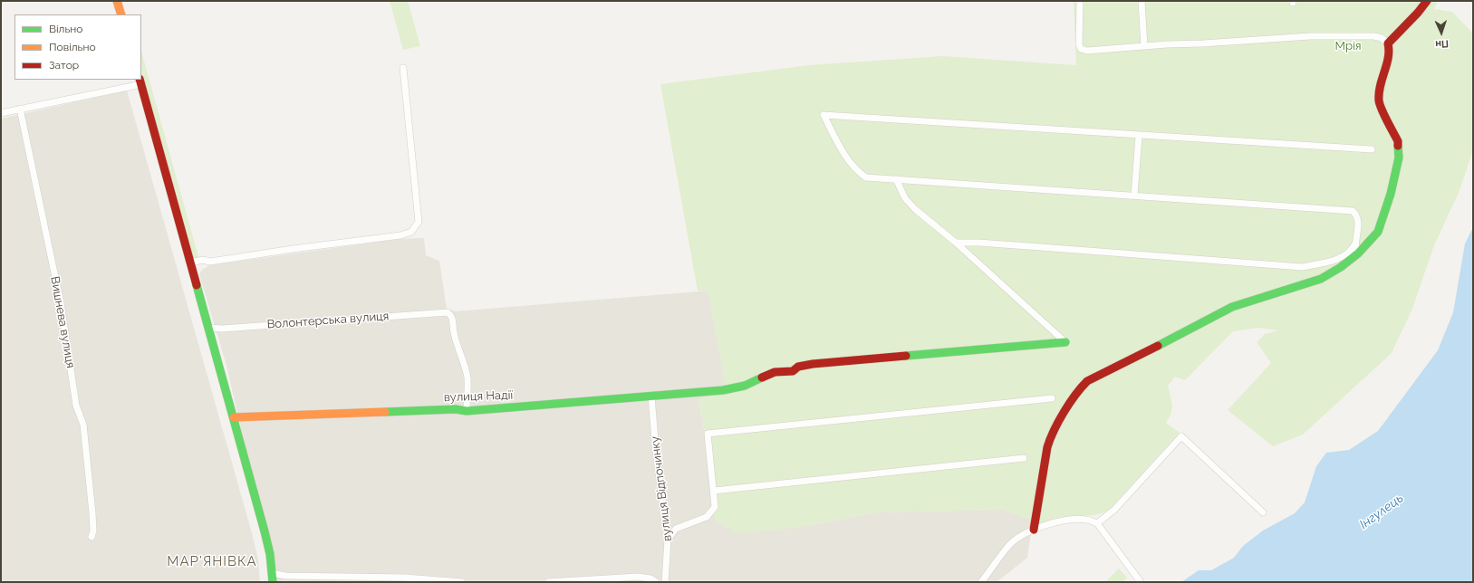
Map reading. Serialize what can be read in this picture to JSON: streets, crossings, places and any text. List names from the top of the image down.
{
  "streets": {
    "street": [
      "Волонтерська вулиця",
      "Вишнева вулиця",
      "вулиця Надії",
      "вулиця Відпочинку"
    ]
  },
  "crossings": [
    ["Волонтерська вулиця", "вулиця Надії"],
    ["вулиця Надії", "вулиця Відпочинку"]
  ],
  "districts": ["МАР’ЯНІВКА"],
  "water": ["Інгулець"],
  "parks": ["Мрія"],
  "legend": ["Вільно", "Повільно", "Затор"],
  "north": "bottom"
}
